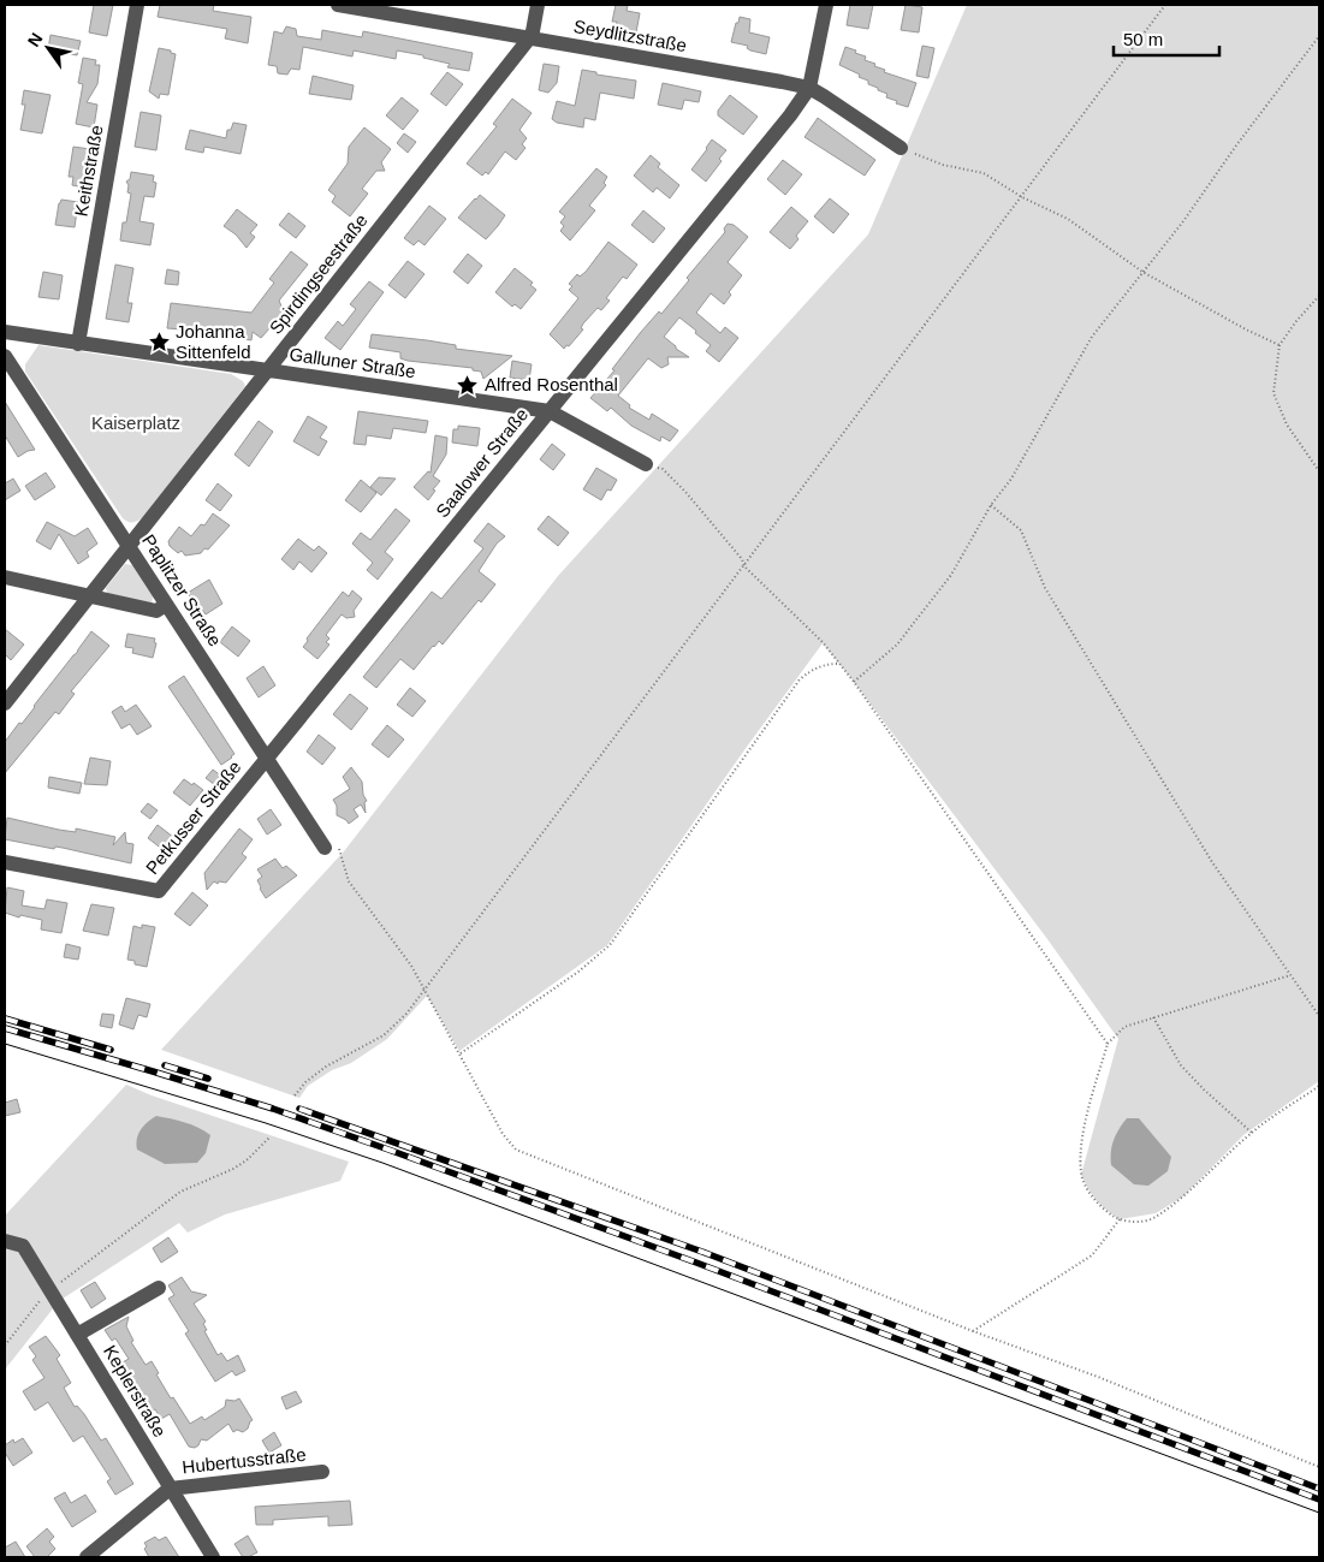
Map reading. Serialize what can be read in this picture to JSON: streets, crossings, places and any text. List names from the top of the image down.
{
  "streets": {
    "street": [
      "Seydlitzstraße",
      "Keithstraße",
      "Spirdingseestraße",
      "Galluner Straße",
      "Saalower Straße",
      "Paplitzer Straße",
      "Petkusser Straße",
      "Keplerstraße",
      "Hubertusstraße"
    ]
  },
  "crossings": [
    ["Seydlitzstraße", "Spirdingseestraße"],
    ["Seydlitzstraße", "Saalower Straße"],
    ["Keithstraße", "Galluner Straße"],
    ["Spirdingseestraße", "Galluner Straße"],
    ["Spirdingseestraße", "Paplitzer Straße"],
    ["Galluner Straße", "Saalower Straße"],
    ["Saalower Straße", "Paplitzer Straße"],
    ["Saalower Straße", "Petkusser Straße"],
    ["Paplitzer Straße", "Petkusser Straße"],
    ["Keplerstraße", "Hubertusstraße"]
  ],
  "parks": ["Kaiserplatz"],
  "places": {
    "place": ["Johanna Sittenfeld", "Alfred Rosenthal"]
  },
  "scale_bar": "50 m",
  "north": "top left"
}
